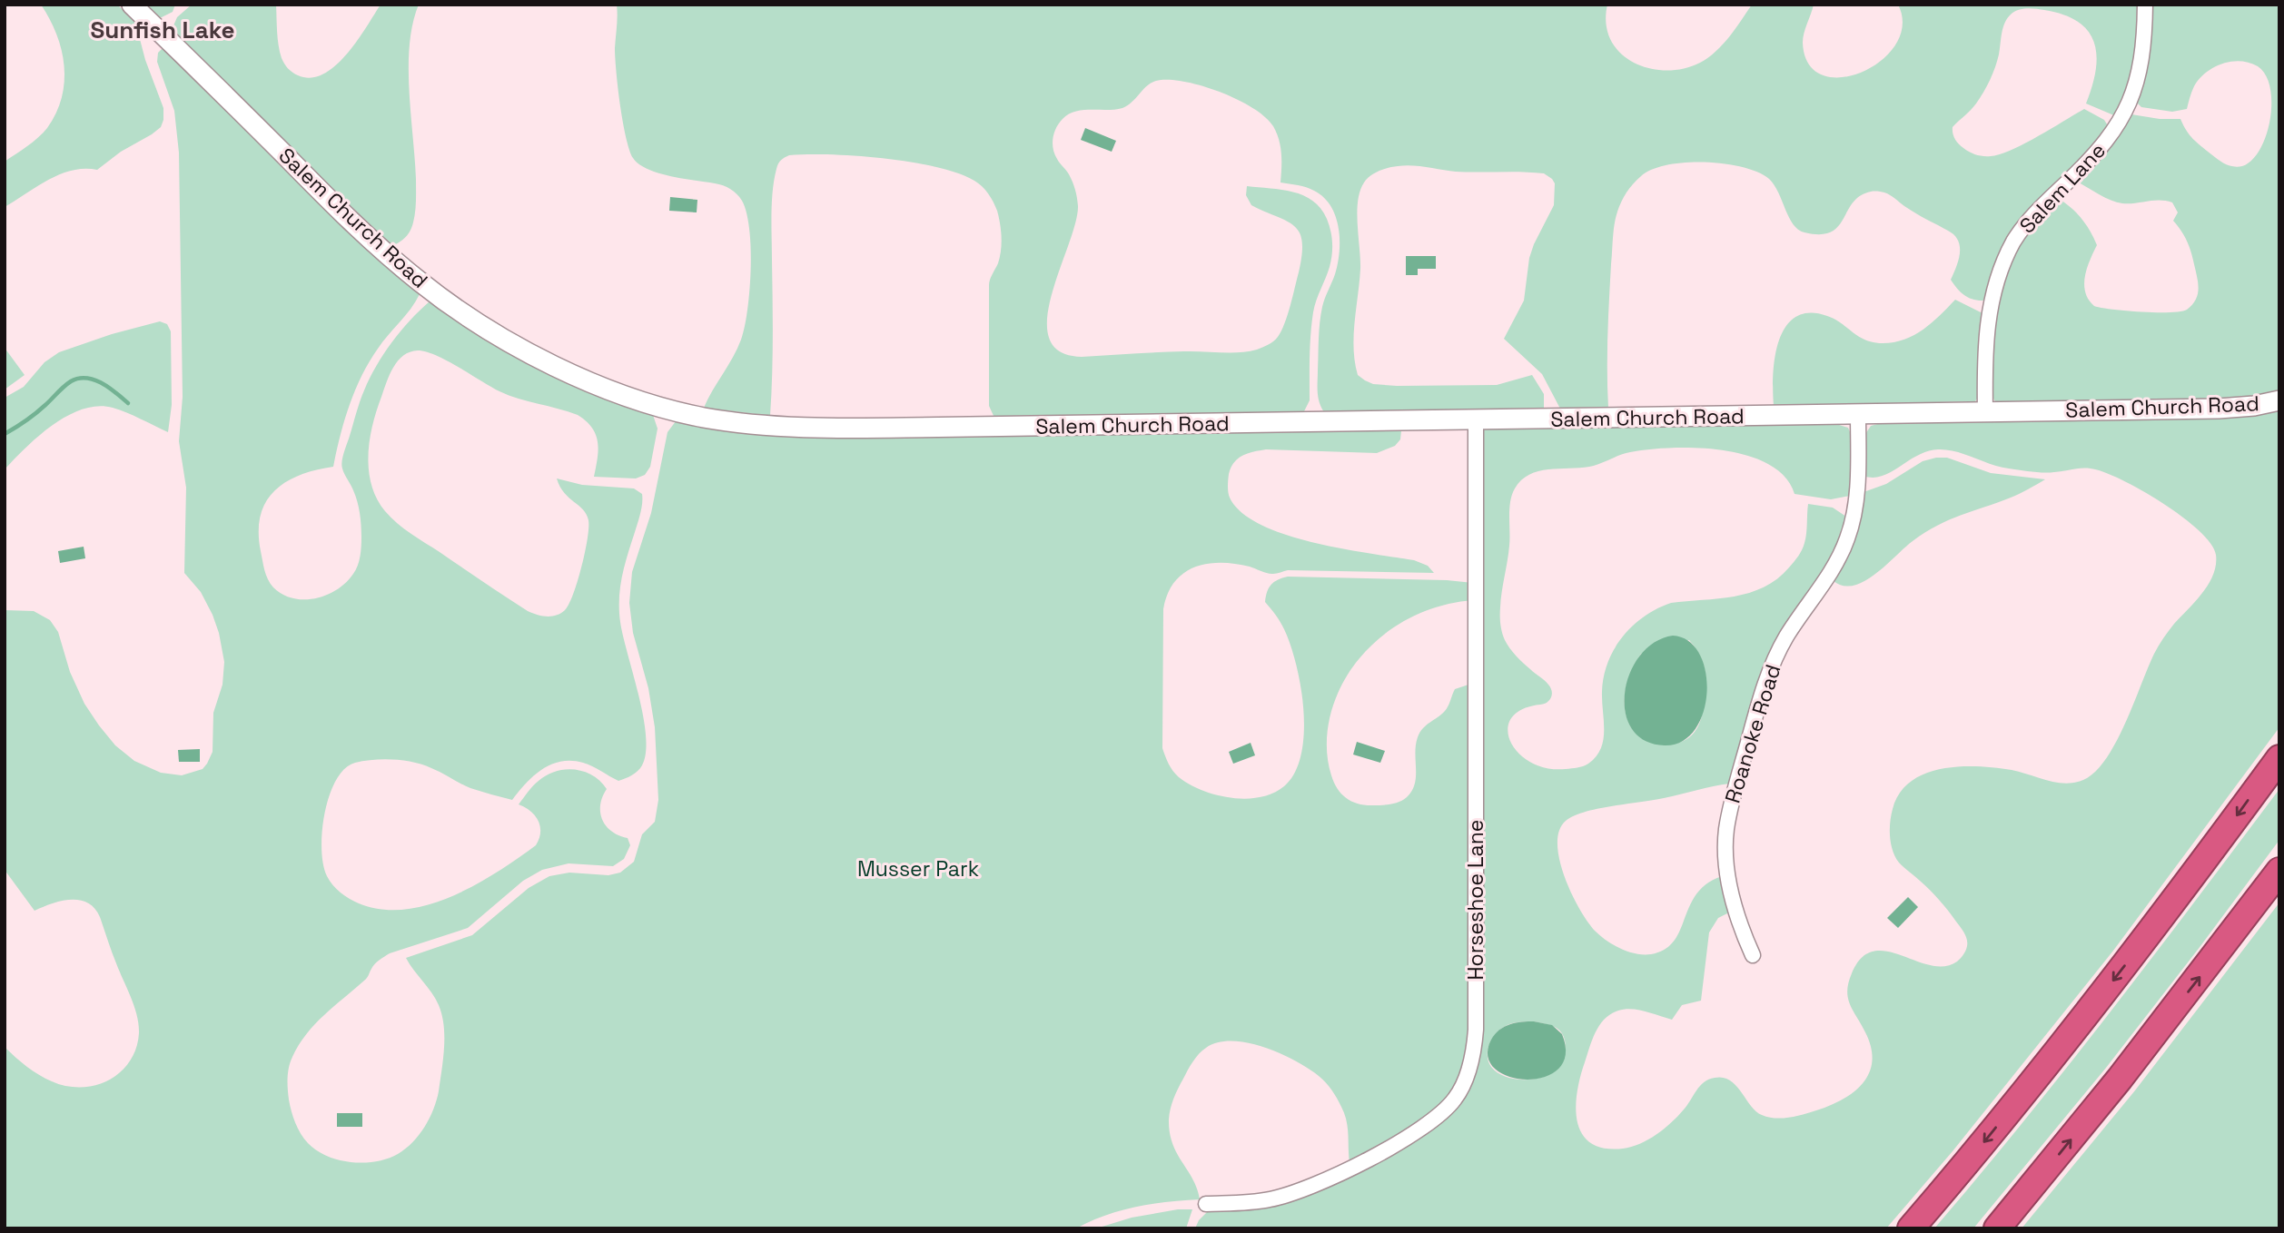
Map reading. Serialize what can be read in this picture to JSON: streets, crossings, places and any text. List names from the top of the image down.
{
  "streets": {
    "street": [
      "Salem Lane",
      "Salem Church Road",
      "Roanoke Road",
      "Horseshoe Lane"
    ]
  },
  "crossings": [
    ["Salem Lane", "Salem Church Road"],
    ["Salem Church Road", "Roanoke Road"],
    ["Salem Church Road", "Horseshoe Lane"]
  ],
  "districts": ["Sunfish Lake"],
  "parks": ["Musser Park"]
}
